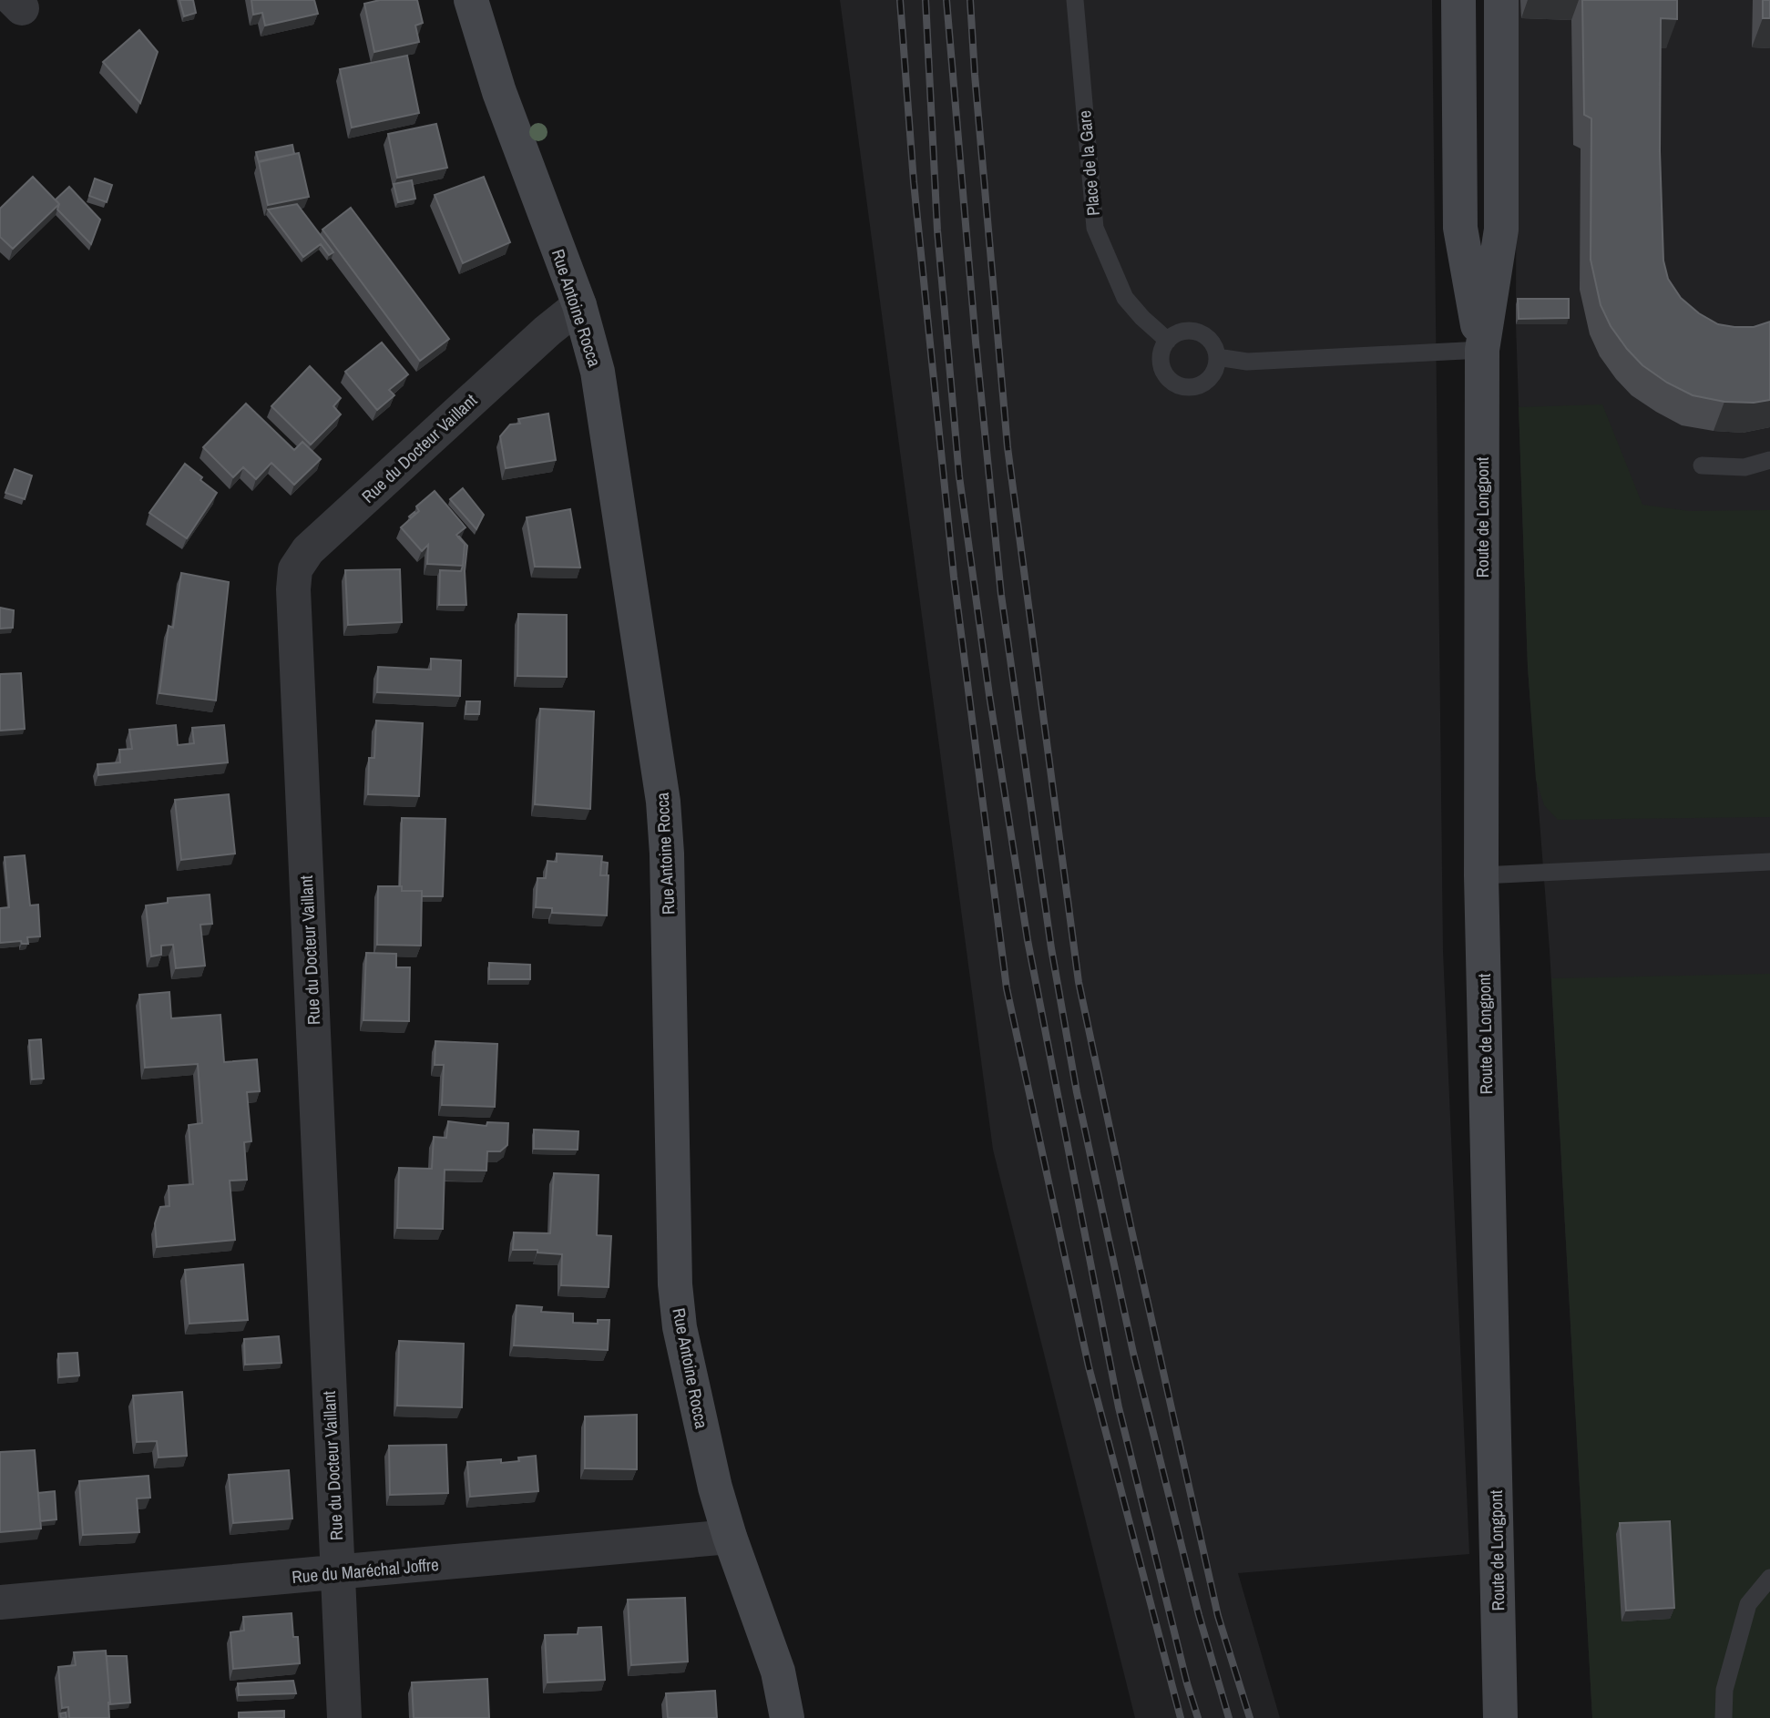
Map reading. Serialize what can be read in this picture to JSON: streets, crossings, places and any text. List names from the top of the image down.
{
  "streets": {
    "main road": ["Rue Antoine Rocca", "Route de Longpont"],
    "street": ["Rue du Docteur Vaillant", "Rue du Maréchal Joffre"],
    "lane": ["Place de la Gare"]
  },
  "crossings": [
    ["Rue Antoine Rocca", "Rue du Docteur Vaillant"],
    ["Rue Antoine Rocca", "Rue du Maréchal Joffre"],
    ["Rue du Docteur Vaillant", "Rue du Maréchal Joffre"]
  ]
}
